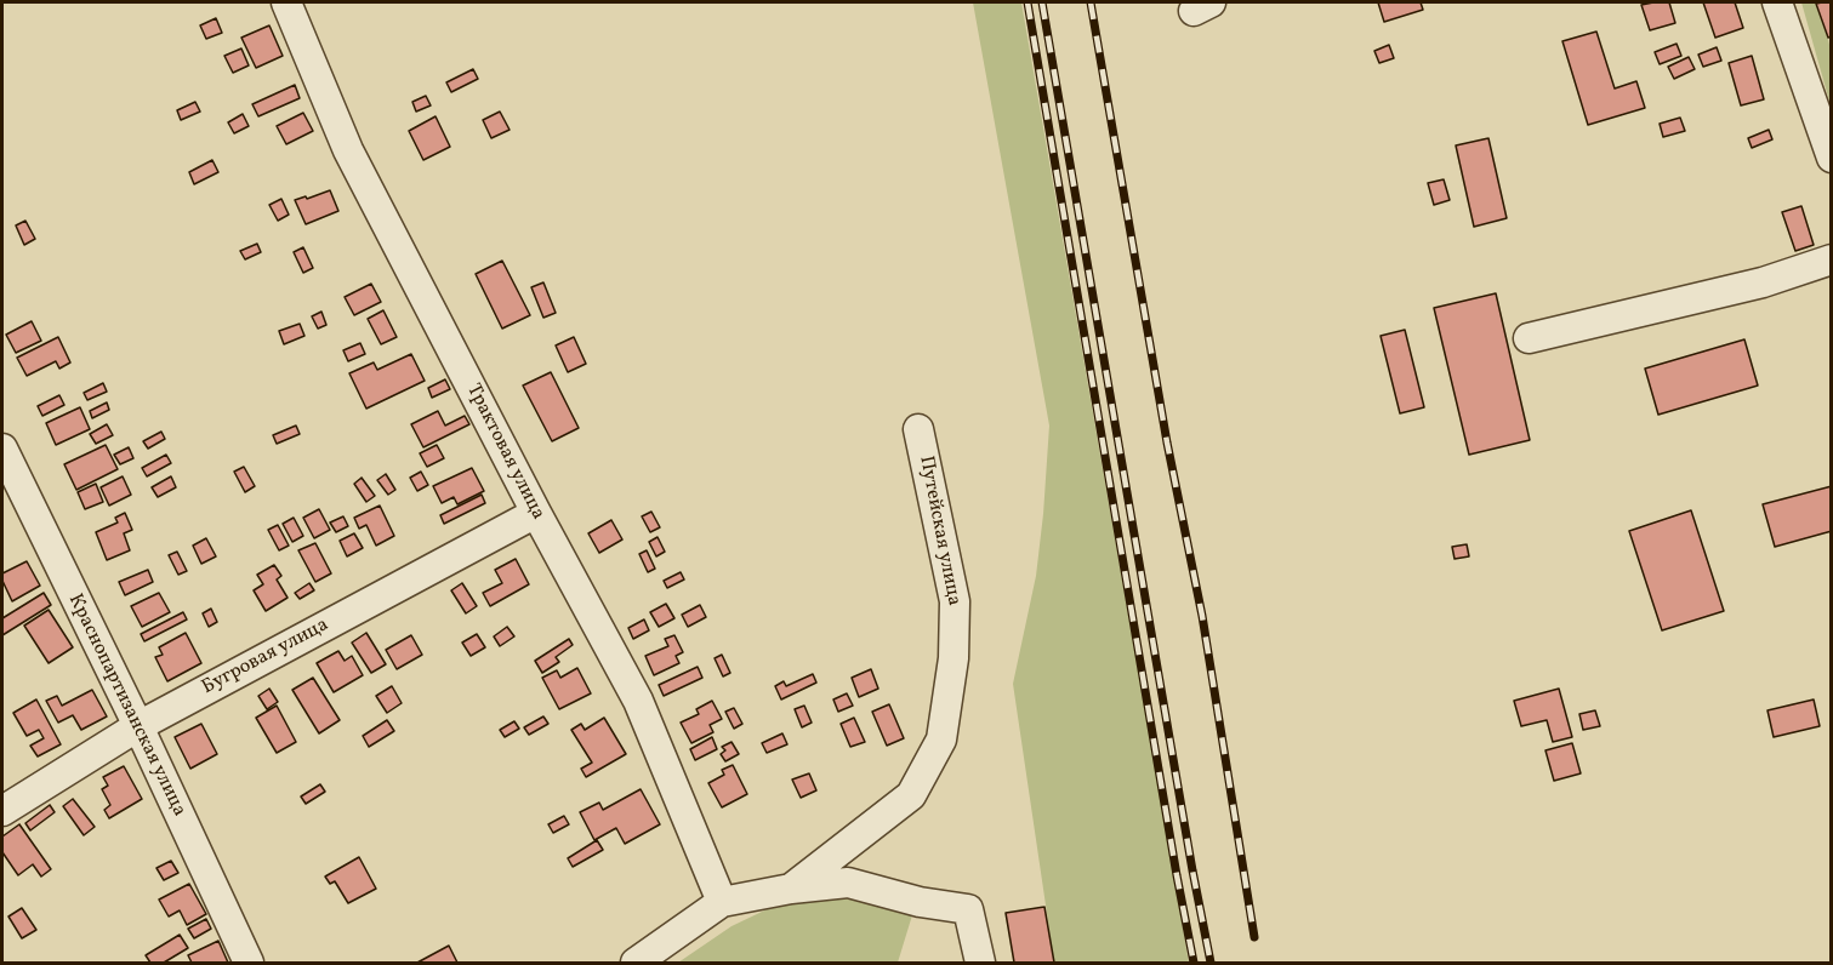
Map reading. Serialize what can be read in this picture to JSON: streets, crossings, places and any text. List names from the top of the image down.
{
  "streets": {
    "street": [
      "Трактовая улица",
      "Путейская улица",
      "Бугровая улица",
      "Краснопартизанская улица"
    ]
  },
  "crossings": [
    ["Трактовая улица", "Путейская улица"],
    ["Трактовая улица", "Бугровая улица"],
    ["Бугровая улица", "Краснопартизанская улица"]
  ]
}
